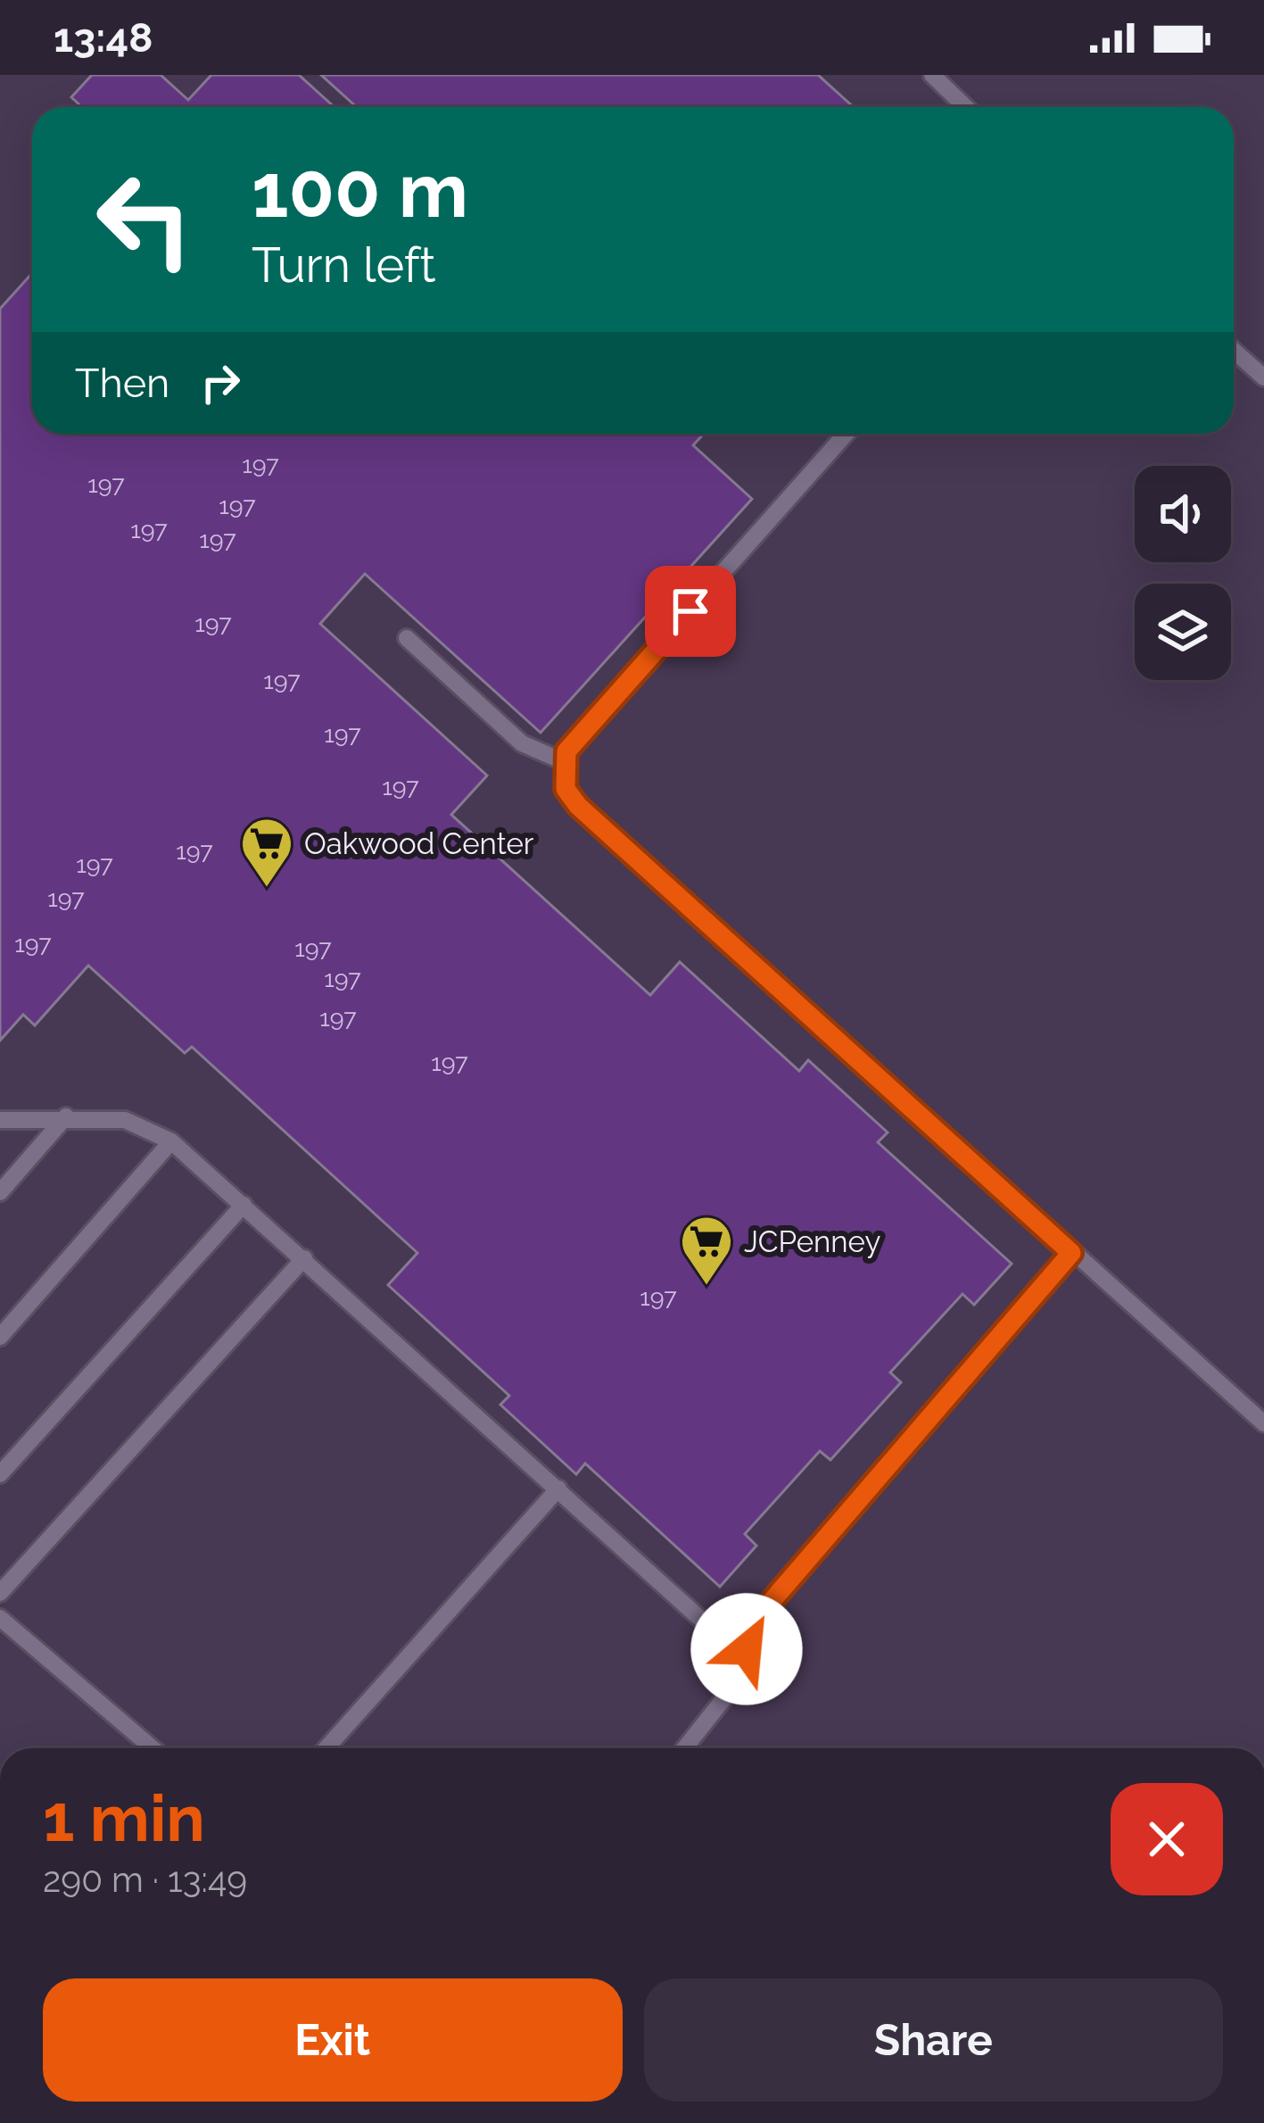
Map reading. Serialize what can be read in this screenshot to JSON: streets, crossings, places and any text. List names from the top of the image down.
{
  "places": {
    "supermarket": ["Oakwood Center", "JCPenney"]
  },
  "house_numbers": [
    "197",
    "197",
    "197",
    "197",
    "197",
    "197",
    "197",
    "197",
    "197",
    "197",
    "197",
    "197",
    "197",
    "197",
    "197",
    "197",
    "197",
    "197"
  ],
  "page": {
    "status": "13:48",
    "turn": ["100 m", "Turn left"],
    "then": "Then",
    "heading": ["1 min", "290 m · 13:49"],
    "buttons": ["Exit", "Share"]
  }
}
